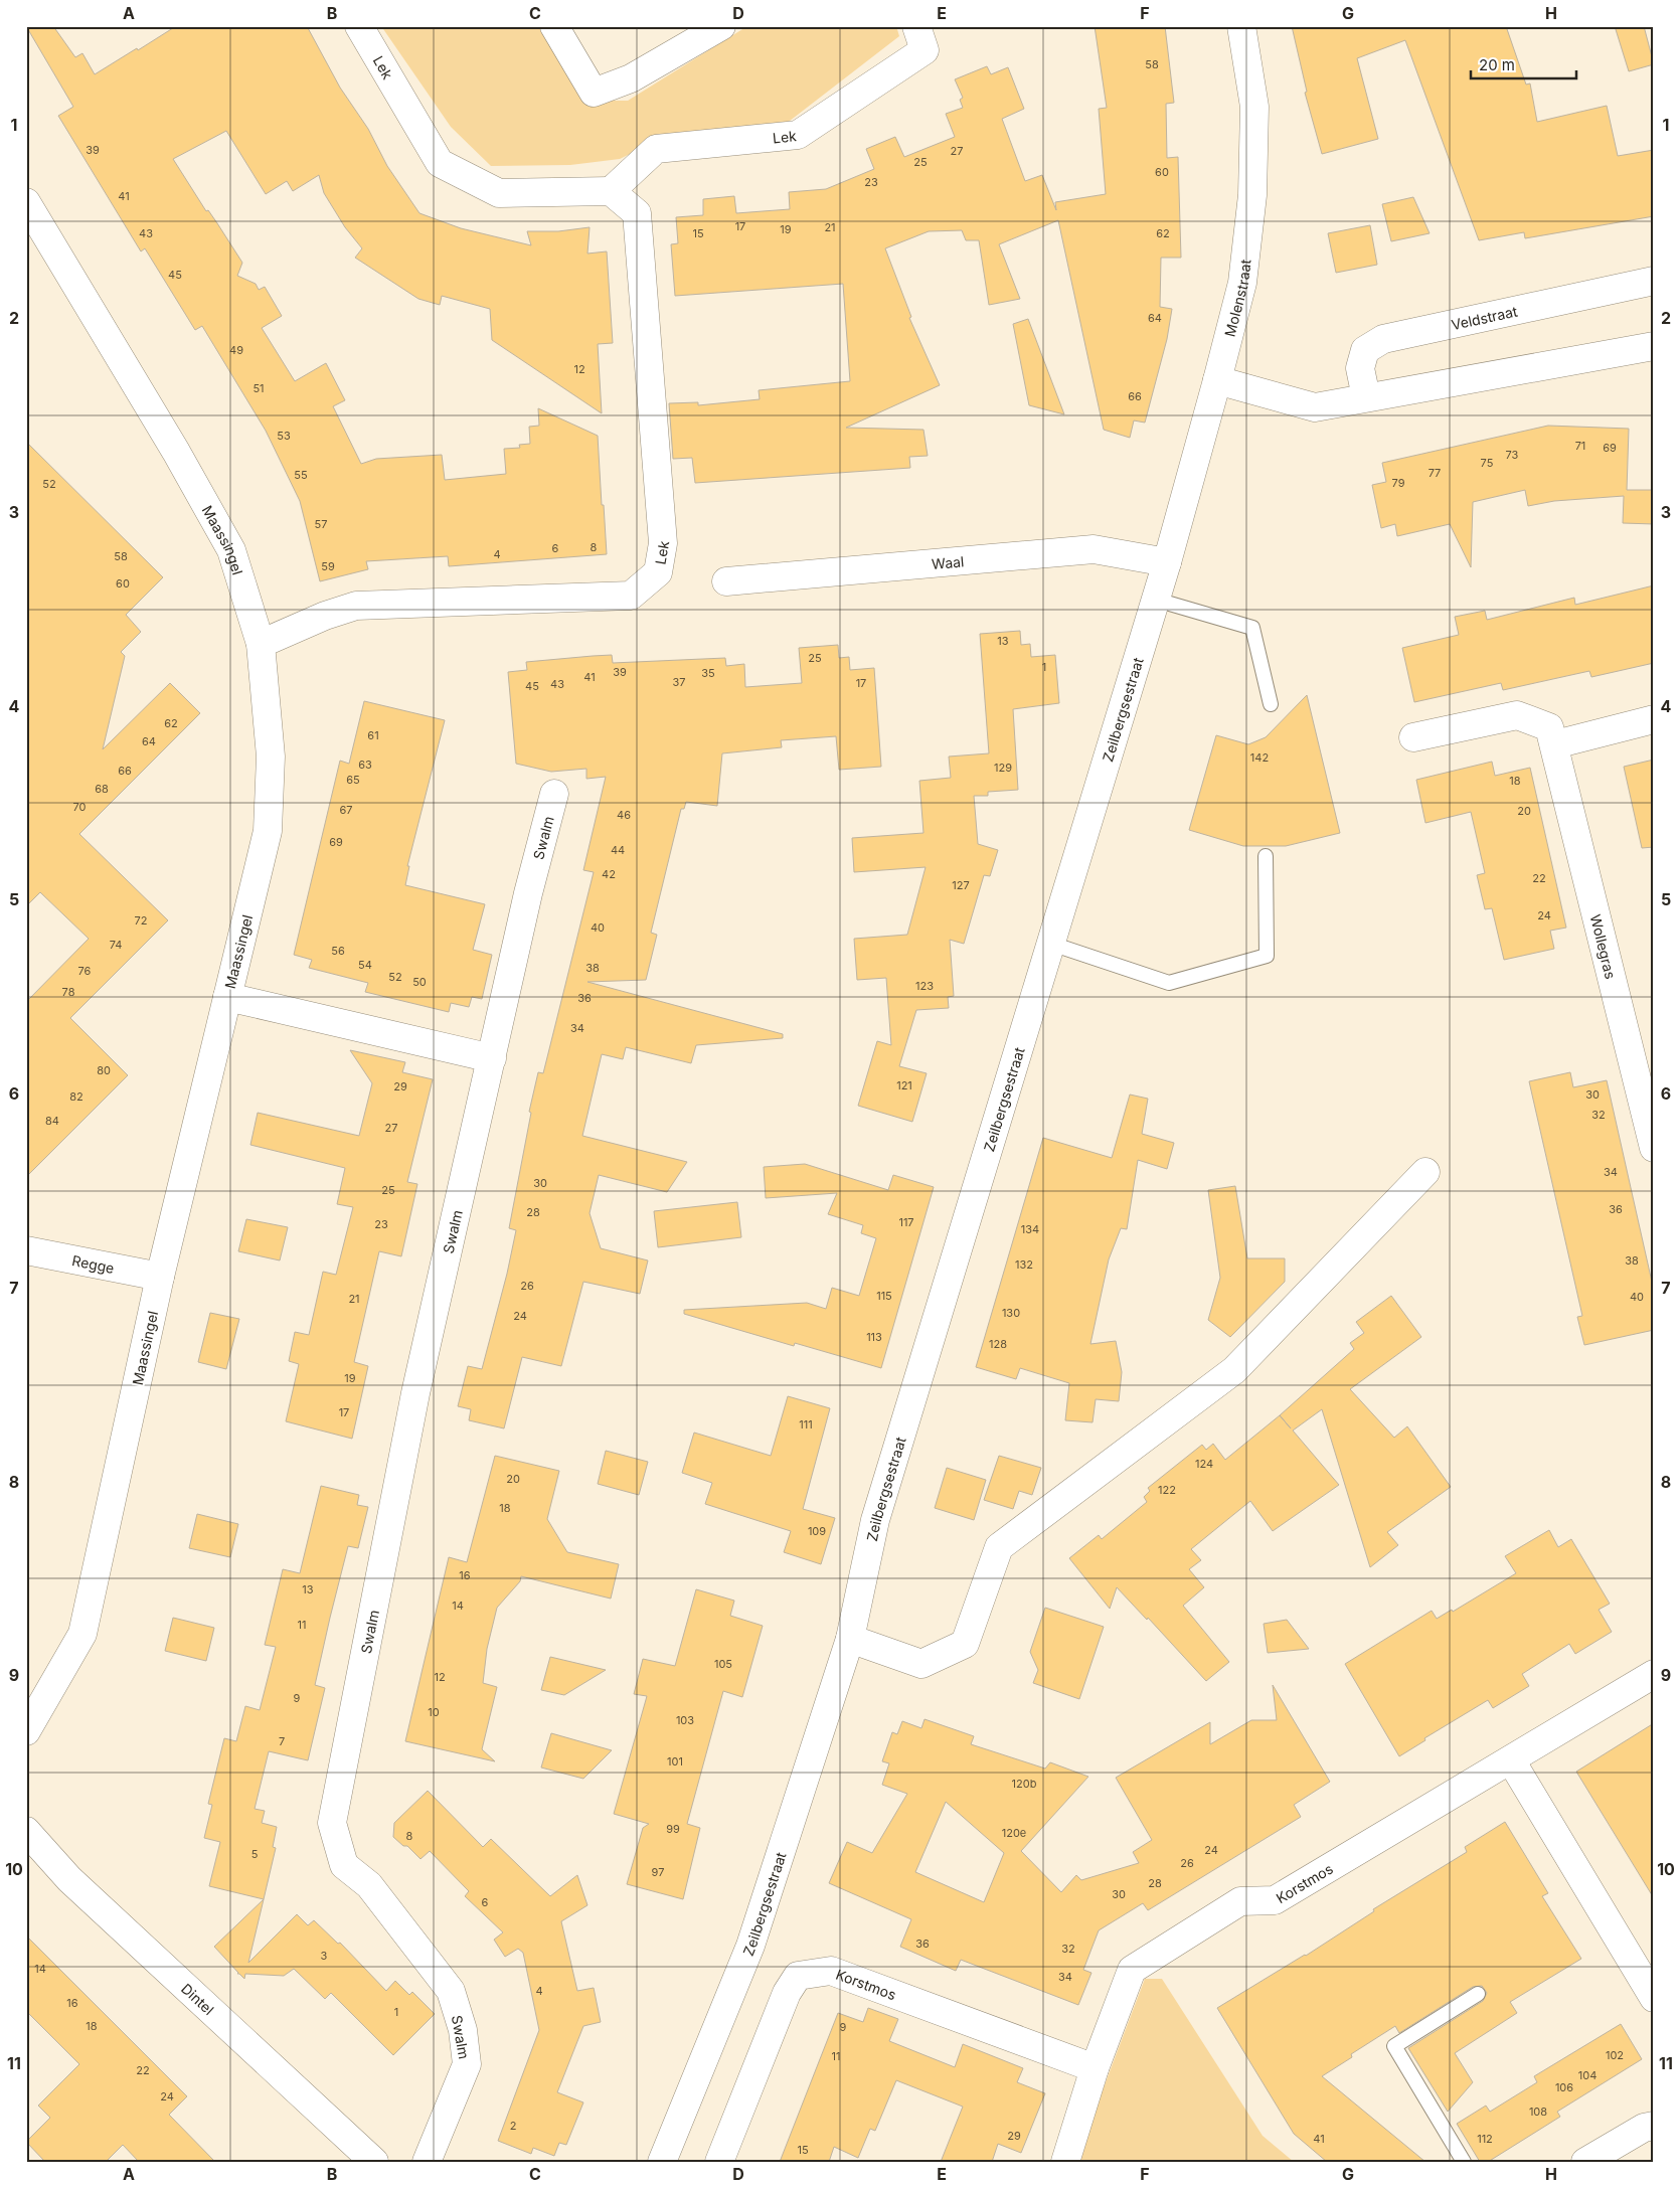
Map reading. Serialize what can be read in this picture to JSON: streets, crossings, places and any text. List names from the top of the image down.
{
  "streets": {
    "street": [
      "Lek",
      "Molenstraat",
      "Veldstraat",
      "Maassingel",
      "Waal",
      "Zeilbergsestraat",
      "Swalm",
      "Wollegras",
      "Regge",
      "Korstmos",
      "Dintel"
    ]
  },
  "crossings": [
    ["Lek", "Maassingel"],
    ["Molenstraat", "Waal"],
    ["Molenstraat", "Zeilbergsestraat"],
    ["Maassingel", "Regge"],
    ["Waal", "Zeilbergsestraat"]
  ],
  "house_numbers": [
    "58",
    "39",
    "27",
    "25",
    "60",
    "23",
    "41",
    "17",
    "21",
    "19",
    "43",
    "15",
    "62",
    "45",
    "64",
    "49",
    "12",
    "51",
    "66",
    "53",
    "71",
    "69",
    "73",
    "75",
    "77",
    "55",
    "79",
    "52",
    "57",
    "8",
    "6",
    "4",
    "58",
    "59",
    "60",
    "13",
    "25",
    "1",
    "39",
    "35",
    "41",
    "37",
    "17",
    "43",
    "45",
    "62",
    "61",
    "64",
    "142",
    "63",
    "129",
    "66",
    "65",
    "18",
    "68",
    "70",
    "67",
    "20",
    "46",
    "69",
    "44",
    "42",
    "22",
    "127",
    "24",
    "72",
    "40",
    "74",
    "56",
    "54",
    "38",
    "76",
    "52",
    "50",
    "123",
    "78",
    "36",
    "34",
    "80",
    "121",
    "29",
    "30",
    "82",
    "32",
    "84",
    "27",
    "34",
    "30",
    "25",
    "36",
    "28",
    "117",
    "23",
    "134",
    "38",
    "132",
    "26",
    "115",
    "40",
    "21",
    "130",
    "24",
    "113",
    "128",
    "19",
    "17",
    "111",
    "124",
    "20",
    "122",
    "18",
    "109",
    "16",
    "13",
    "14",
    "11",
    "105",
    "12",
    "9",
    "10",
    "103",
    "7",
    "101",
    "120b",
    "99",
    "120e",
    "8",
    "24",
    "5",
    "26",
    "97",
    "28",
    "30",
    "6",
    "36",
    "32",
    "3",
    "14",
    "34",
    "4",
    "16",
    "1",
    "18",
    "9",
    "102",
    "11",
    "22",
    "104",
    "106",
    "24",
    "108",
    "2",
    "29",
    "41",
    "112",
    "15"
  ],
  "scale_bar": "20 m",
  "grid": {
    "columns": [
      "A",
      "B",
      "C",
      "D",
      "E",
      "F",
      "G",
      "H"
    ],
    "rows": [
      "1",
      "2",
      "3",
      "4",
      "5",
      "6",
      "7",
      "8",
      "9",
      "10",
      "11"
    ]
  }
}
